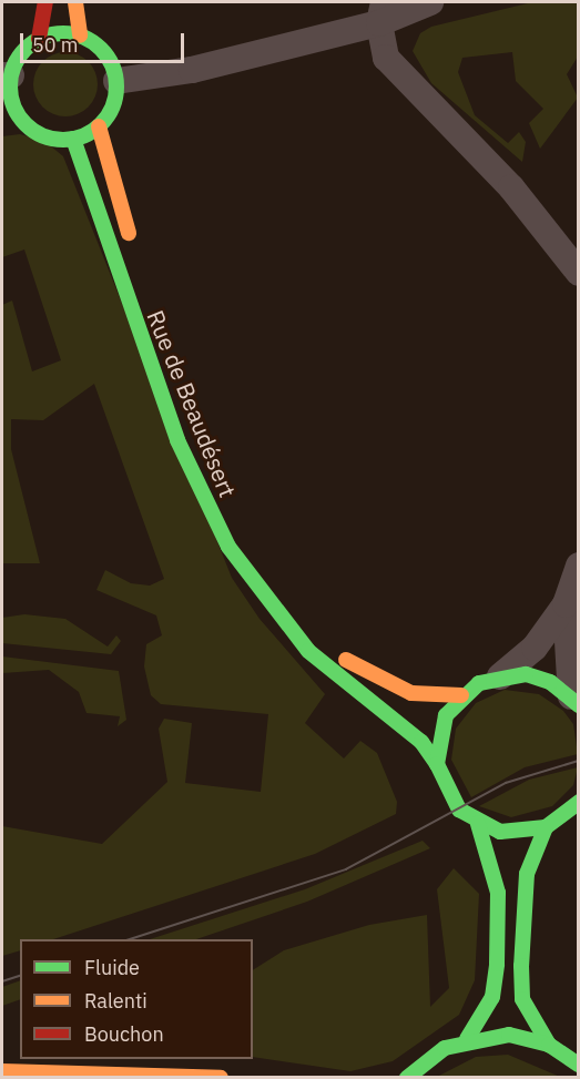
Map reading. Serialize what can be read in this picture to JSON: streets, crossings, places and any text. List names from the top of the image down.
{
  "streets": {
    "main road": ["Rue de Beaudésert"]
  },
  "legend": ["Fluide", "Ralenti", "Bouchon"],
  "scale_bar": "50 m"
}
